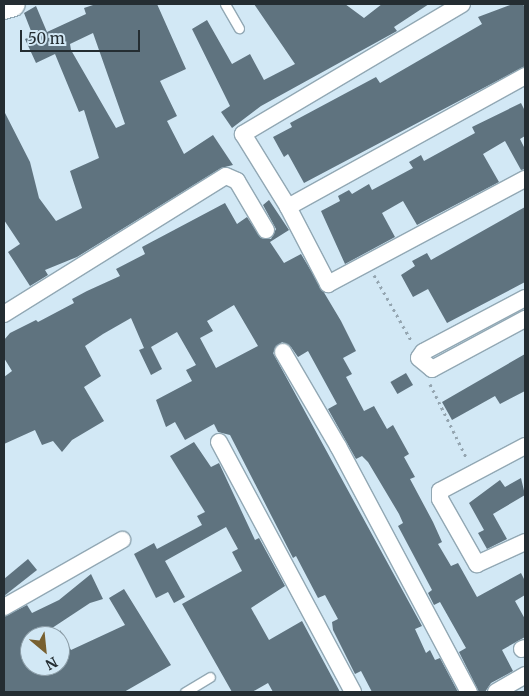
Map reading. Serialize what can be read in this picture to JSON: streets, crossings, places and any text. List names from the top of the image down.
{
  "scale_bar": "50 m",
  "north": "bottom right"
}
